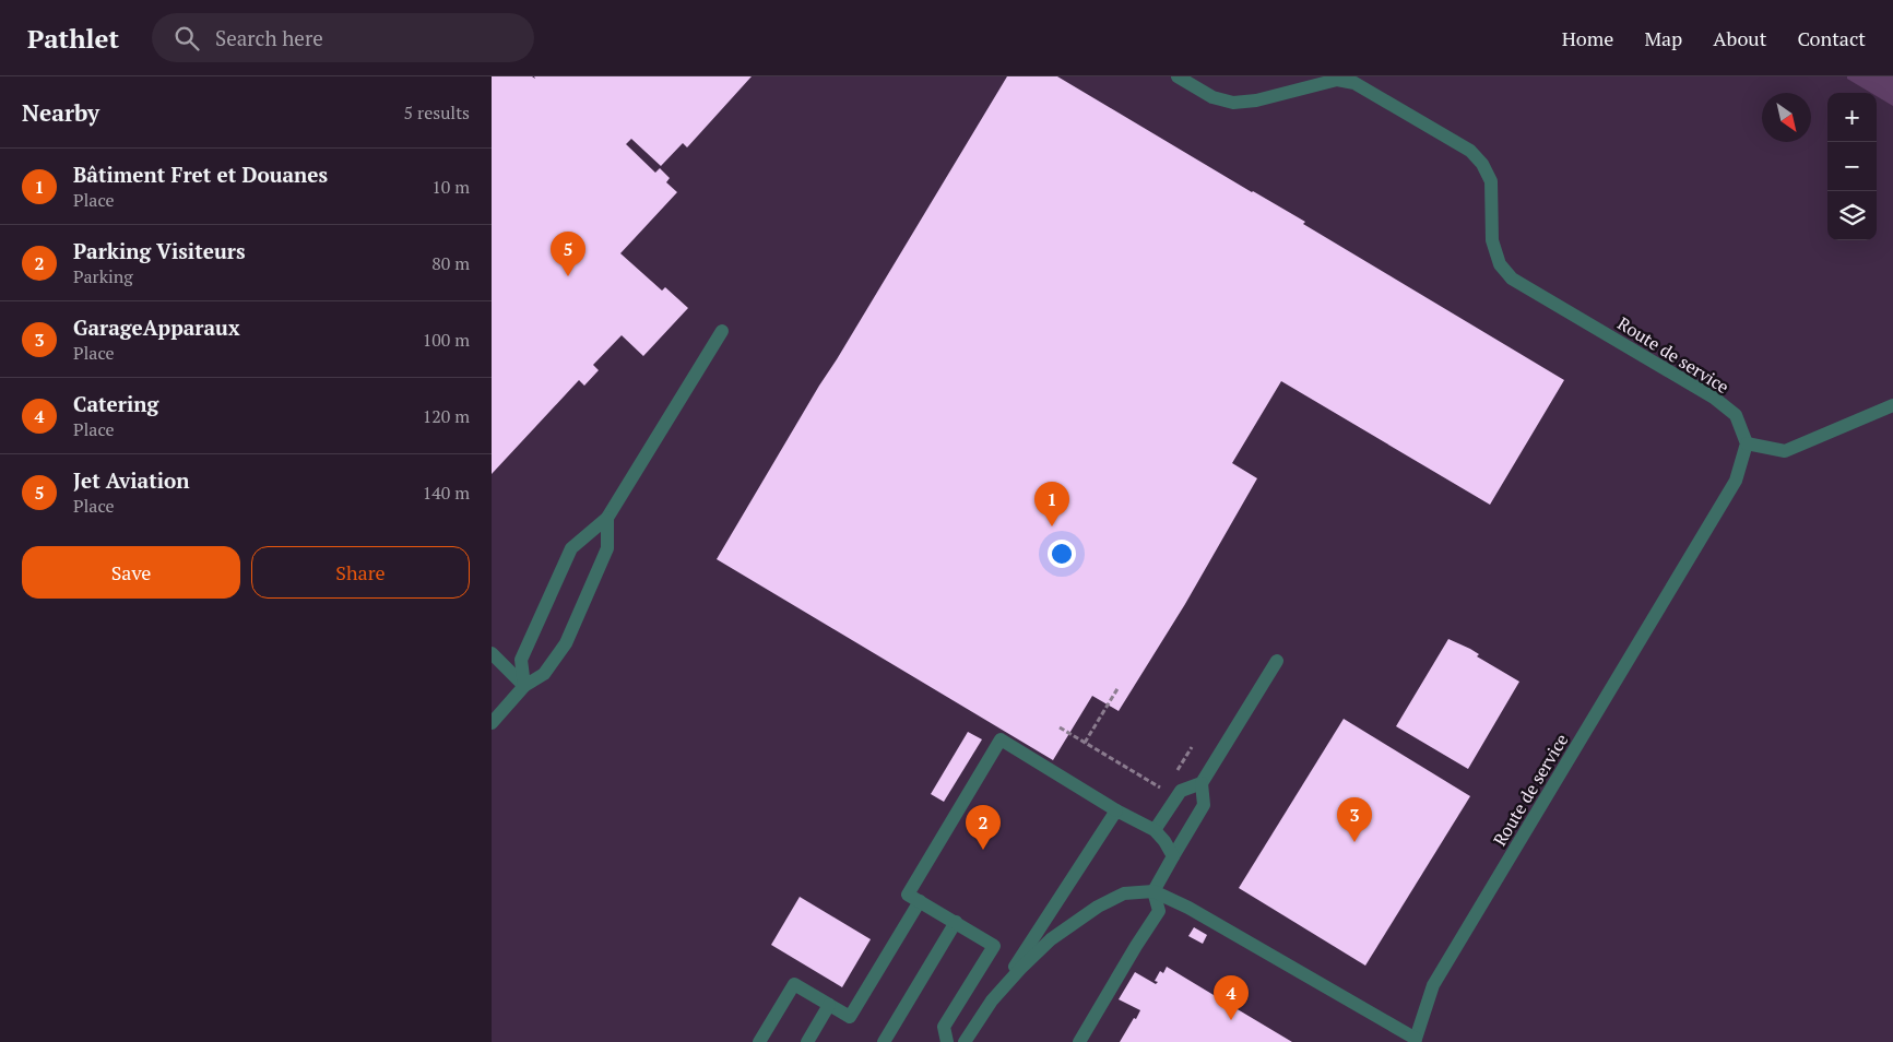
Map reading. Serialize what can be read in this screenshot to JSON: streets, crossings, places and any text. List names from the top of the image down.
{
  "streets": {
    "street": ["Route de service"]
  },
  "north": "bottom right",
  "page": {
    "header": "Pathlet",
    "search": "Search here",
    "nav": [
      "Home",
      "Map",
      "About",
      "Contact"
    ],
    "heading": ["Nearby", "5 results"],
    "map_buttons": ["+", "−"],
    "list": [
      {
        "mark": "1",
        "name": "Bâtiment Fret et Douanes",
        "note": "Place",
        "value": "10 m"
      },
      {
        "mark": "2",
        "name": "Parking Visiteurs",
        "note": "Parking",
        "value": "80 m"
      },
      {
        "mark": "3",
        "name": "GarageApparaux",
        "note": "Place",
        "value": "100 m"
      },
      {
        "mark": "4",
        "name": "Catering",
        "note": "Place",
        "value": "120 m"
      },
      {
        "mark": "5",
        "name": "Jet Aviation",
        "note": "Place",
        "value": "140 m"
      }
    ],
    "pins": [
      "5",
      "1",
      "3",
      "2",
      "4"
    ],
    "buttons": ["Save", "Share"]
  }
}
